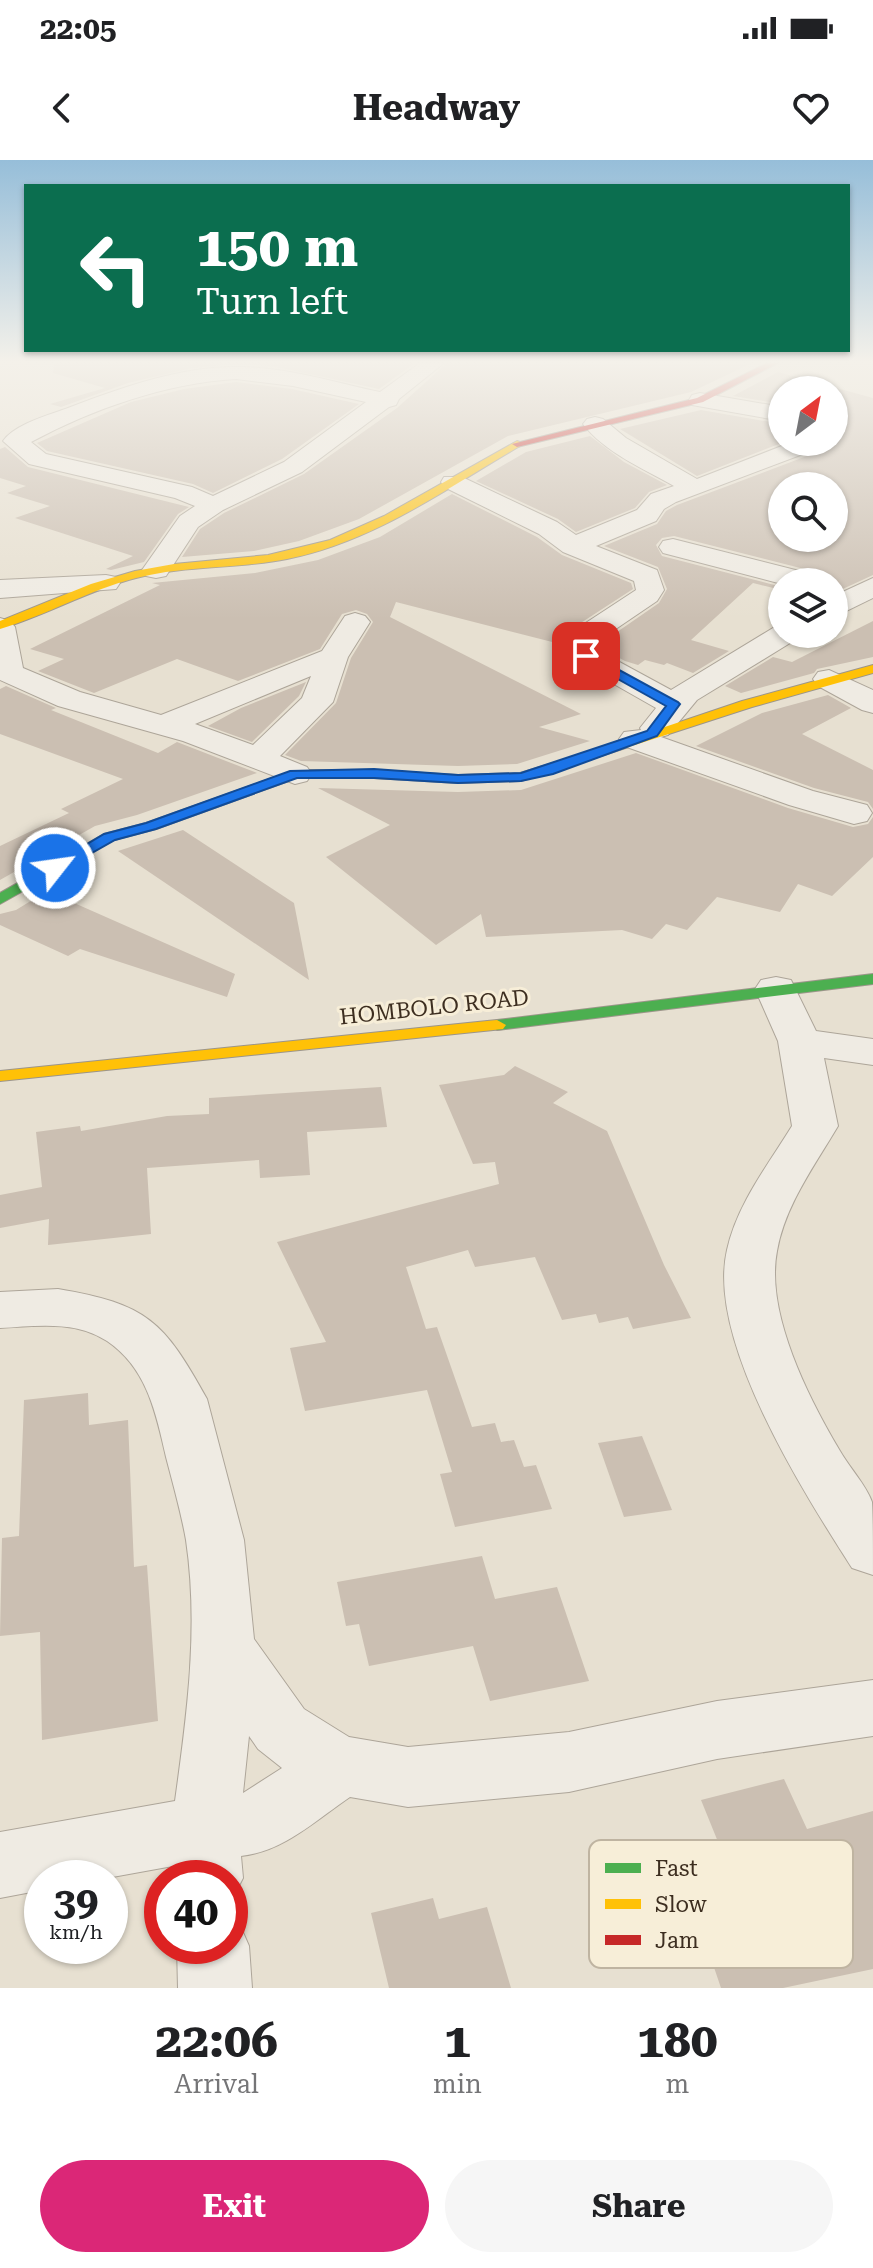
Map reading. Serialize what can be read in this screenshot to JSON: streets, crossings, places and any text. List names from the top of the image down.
{
  "streets": {
    "street": ["HOMBOLO ROAD"]
  },
  "legend": ["Fast", "Slow", "Jam"],
  "north": "top right",
  "page": {
    "status": "22:05",
    "header": "Headway",
    "turn": ["150 m", "Turn left"],
    "speed": "39 km/h",
    "limit": "40",
    "eta": [
      "22:06",
      "Arrival",
      "1",
      "min",
      "180",
      "m"
    ],
    "buttons": ["Exit", "Share"]
  }
}
